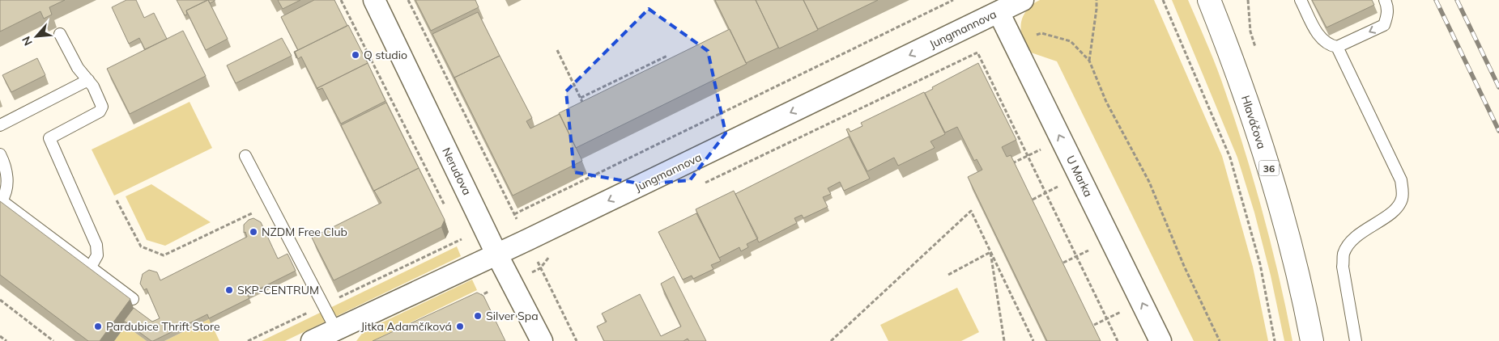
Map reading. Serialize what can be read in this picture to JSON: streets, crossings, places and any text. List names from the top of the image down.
{
  "streets": {
    "main road": ["Hlaváčova", "36"],
    "street": ["Jungmannova", "Nerudova", "U Marka"]
  },
  "crossings": [
    ["Jungmannova", "Nerudova"],
    ["Jungmannova", "U Marka"]
  ],
  "one_way": ["Jungmannova", "U Marka"],
  "places": [
    "Q studio",
    "NZDM Free Club",
    "SKP-CENTRUM",
    "Silver Spa",
    "Pardubice Thrift Store",
    "Jitka Adamčíková"
  ],
  "north": "bottom left"
}
